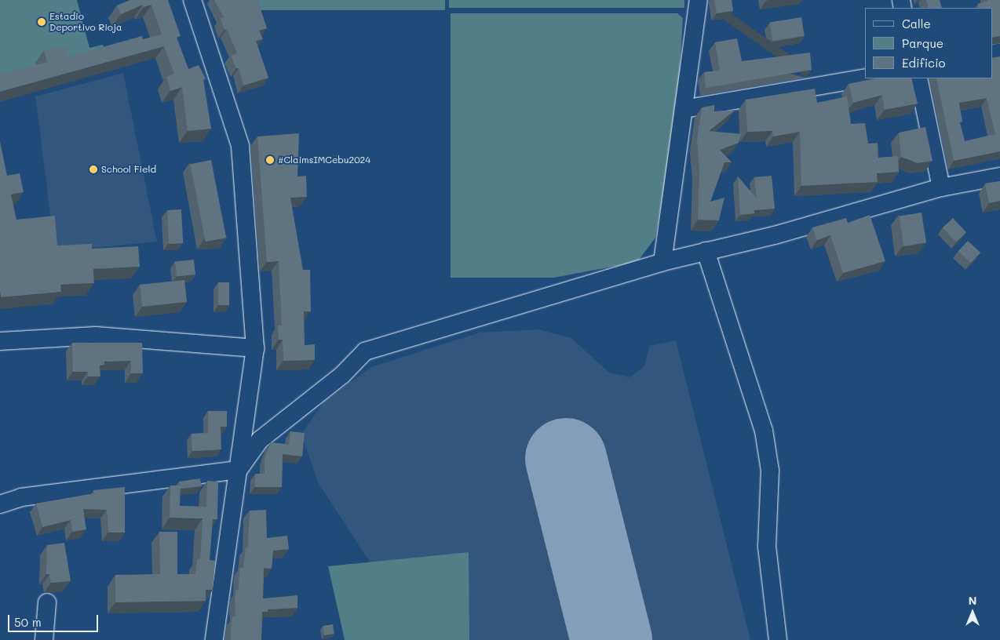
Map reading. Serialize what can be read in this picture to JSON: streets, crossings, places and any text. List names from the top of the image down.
{
  "places": ["Estadio Deportivo Rioja", "#ClaimsIMCebu2024", "School Field"],
  "legend": ["Calle", "Parque", "Edificio"],
  "scale_bar": "50 m",
  "north": "top"
}
